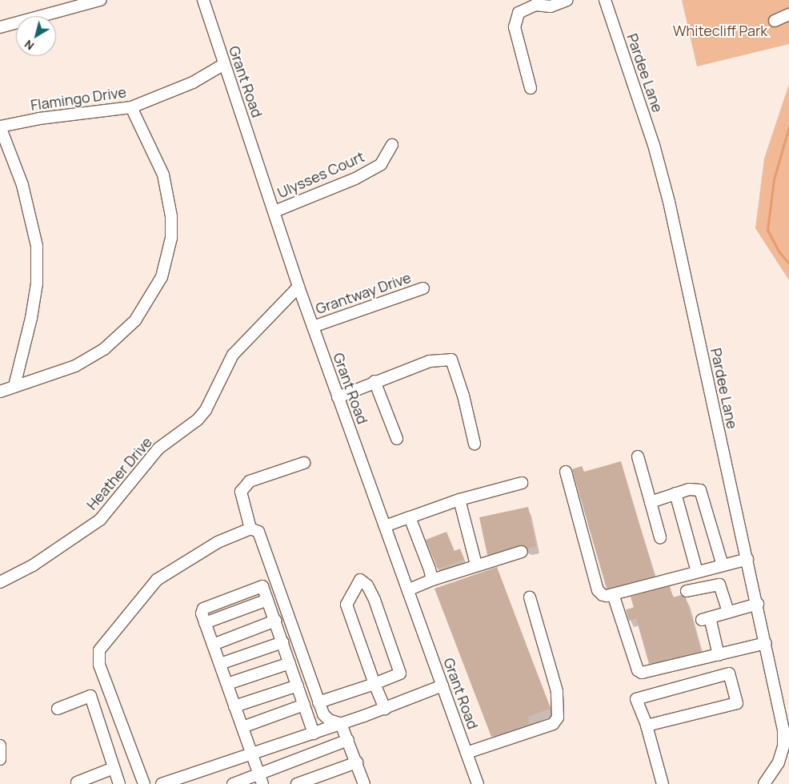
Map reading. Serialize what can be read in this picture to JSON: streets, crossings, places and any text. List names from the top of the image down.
{
  "streets": {
    "street": [
      "Pardee Lane",
      "Grant Road",
      "Flamingo Drive",
      "Ulysses Court",
      "Grantway Drive",
      "Heather Drive"
    ]
  },
  "crossings": [
    ["Grant Road", "Flamingo Drive"],
    ["Grant Road", "Ulysses Court"],
    ["Grant Road", "Grantway Drive"],
    ["Grant Road", "Heather Drive"]
  ],
  "parks": ["Whitecliff Park"],
  "north": "bottom left"
}
